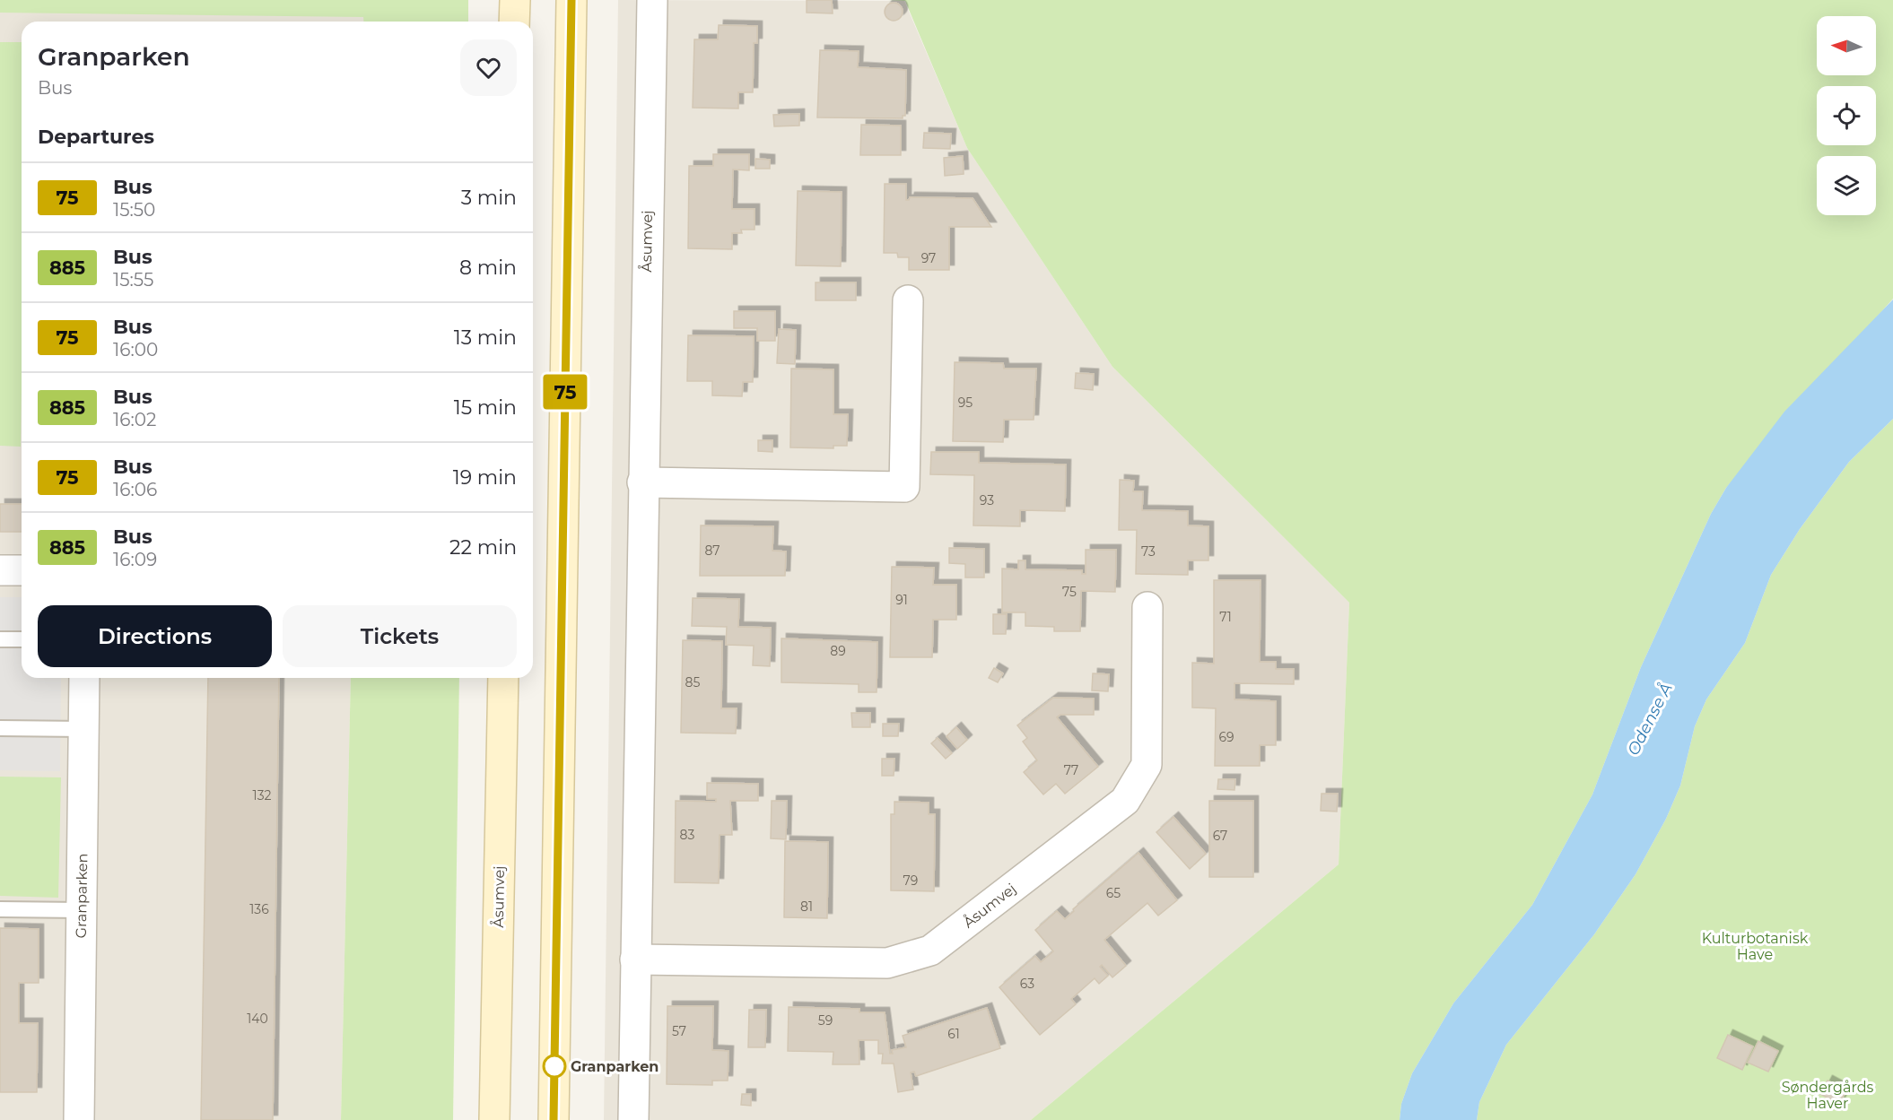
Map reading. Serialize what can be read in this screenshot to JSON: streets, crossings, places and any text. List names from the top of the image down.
{
  "streets": {
    "street": ["Åsumvej", "Granparken"]
  },
  "water": ["Odense Å"],
  "parks": ["Kulturbotanisk Have", "Søndergårds Haver"],
  "places": ["Granparken"],
  "lines": ["bus line 75"],
  "house_numbers": [
    "97",
    "95",
    "93",
    "87",
    "73",
    "75",
    "91",
    "71",
    "89",
    "85",
    "69",
    "77",
    "132",
    "83",
    "67",
    "79",
    "65",
    "81",
    "136",
    "63",
    "140",
    "59",
    "57",
    "61"
  ],
  "north": "left",
  "page": {
    "on_map": "75",
    "heading": [
      ["Granparken", "Bus"],
      "Departures"
    ],
    "list": [
      {
        "mark": "75",
        "name": "Bus",
        "note": "15:50",
        "value": "3 min"
      },
      {
        "mark": "885",
        "name": "Bus",
        "note": "15:55",
        "value": "8 min"
      },
      {
        "mark": "75",
        "name": "Bus",
        "note": "16:00",
        "value": "13 min"
      },
      {
        "mark": "885",
        "name": "Bus",
        "note": "16:02",
        "value": "15 min"
      },
      {
        "mark": "75",
        "name": "Bus",
        "note": "16:06",
        "value": "19 min"
      },
      {
        "mark": "885",
        "name": "Bus",
        "note": "16:09",
        "value": "22 min"
      }
    ],
    "buttons": ["Directions", "Tickets"]
  }
}
